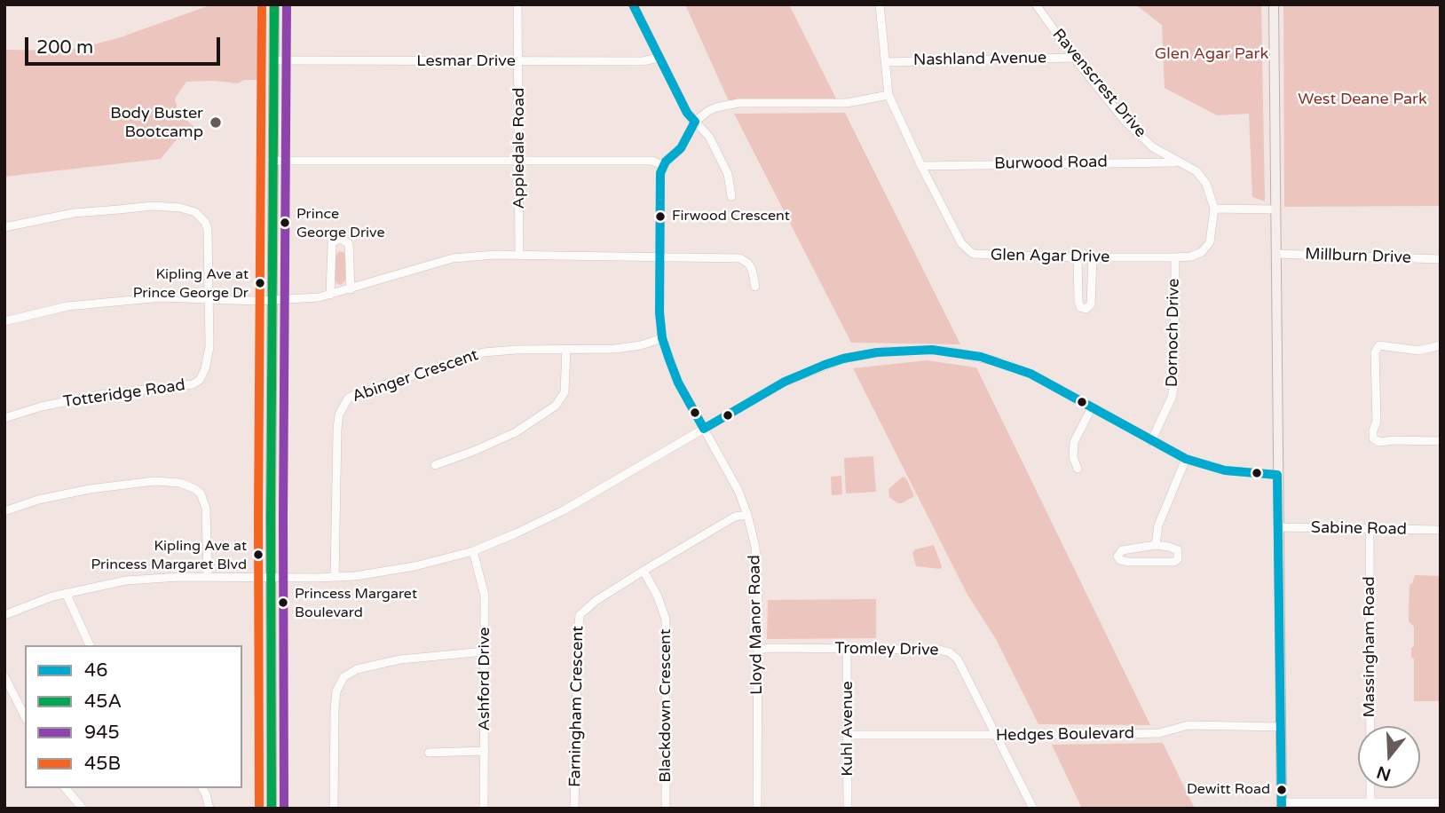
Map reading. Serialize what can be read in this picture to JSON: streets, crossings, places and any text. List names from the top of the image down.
{
  "streets": {
    "street": [
      "Nashland Avenue",
      "Lesmar Drive",
      "Ravenscrest Drive",
      "Appledale Road",
      "Burwood Road",
      "Glen Agar Drive",
      "Millburn Drive",
      "Dornoch Drive",
      "Abinger Crescent",
      "Totteridge Road",
      "Sabine Road",
      "Lloyd Manor Road",
      "Massingham Road",
      "Tromley Drive",
      "Ashford Drive",
      "Blackdown Crescent",
      "Farningham Crescent",
      "Kuhl Avenue",
      "Hedges Boulevard"
    ]
  },
  "crossings": [
    ["Nashland Avenue", "Ravenscrest Drive"],
    ["Nashland Avenue", "Glen Agar Drive"],
    ["Lesmar Drive", "Appledale Road"],
    ["Ravenscrest Drive", "Burwood Road"],
    ["Ravenscrest Drive", "Glen Agar Drive"],
    ["Burwood Road", "Glen Agar Drive"],
    ["Glen Agar Drive", "Dornoch Drive"],
    ["Abinger Crescent", "Lloyd Manor Road"],
    ["Sabine Road", "Massingham Road"],
    ["Lloyd Manor Road", "Tromley Drive"],
    ["Lloyd Manor Road", "Farningham Crescent"],
    ["Tromley Drive", "Kuhl Avenue"],
    ["Tromley Drive", "Hedges Boulevard"],
    ["Blackdown Crescent", "Farningham Crescent"],
    ["Kuhl Avenue", "Hedges Boulevard"]
  ],
  "parks": ["Glen Agar Park", "West Deane Park"],
  "places": [
    "Body Buster Bootcamp",
    "Firwood Crescent",
    "Prince George Drive",
    "Kipling Ave at Prince George Dr",
    "Kipling Ave at Princess Margaret Blvd",
    "Princess Margaret Boulevard",
    "Dewitt Road"
  ],
  "lines": [
    "transit line 46",
    "transit line 45A",
    "transit line 945",
    "transit line 45B"
  ],
  "legend": [
    "46",
    "45A",
    "945",
    "45B"
  ],
  "scale_bar": "200 m",
  "north": "bottom"
}
